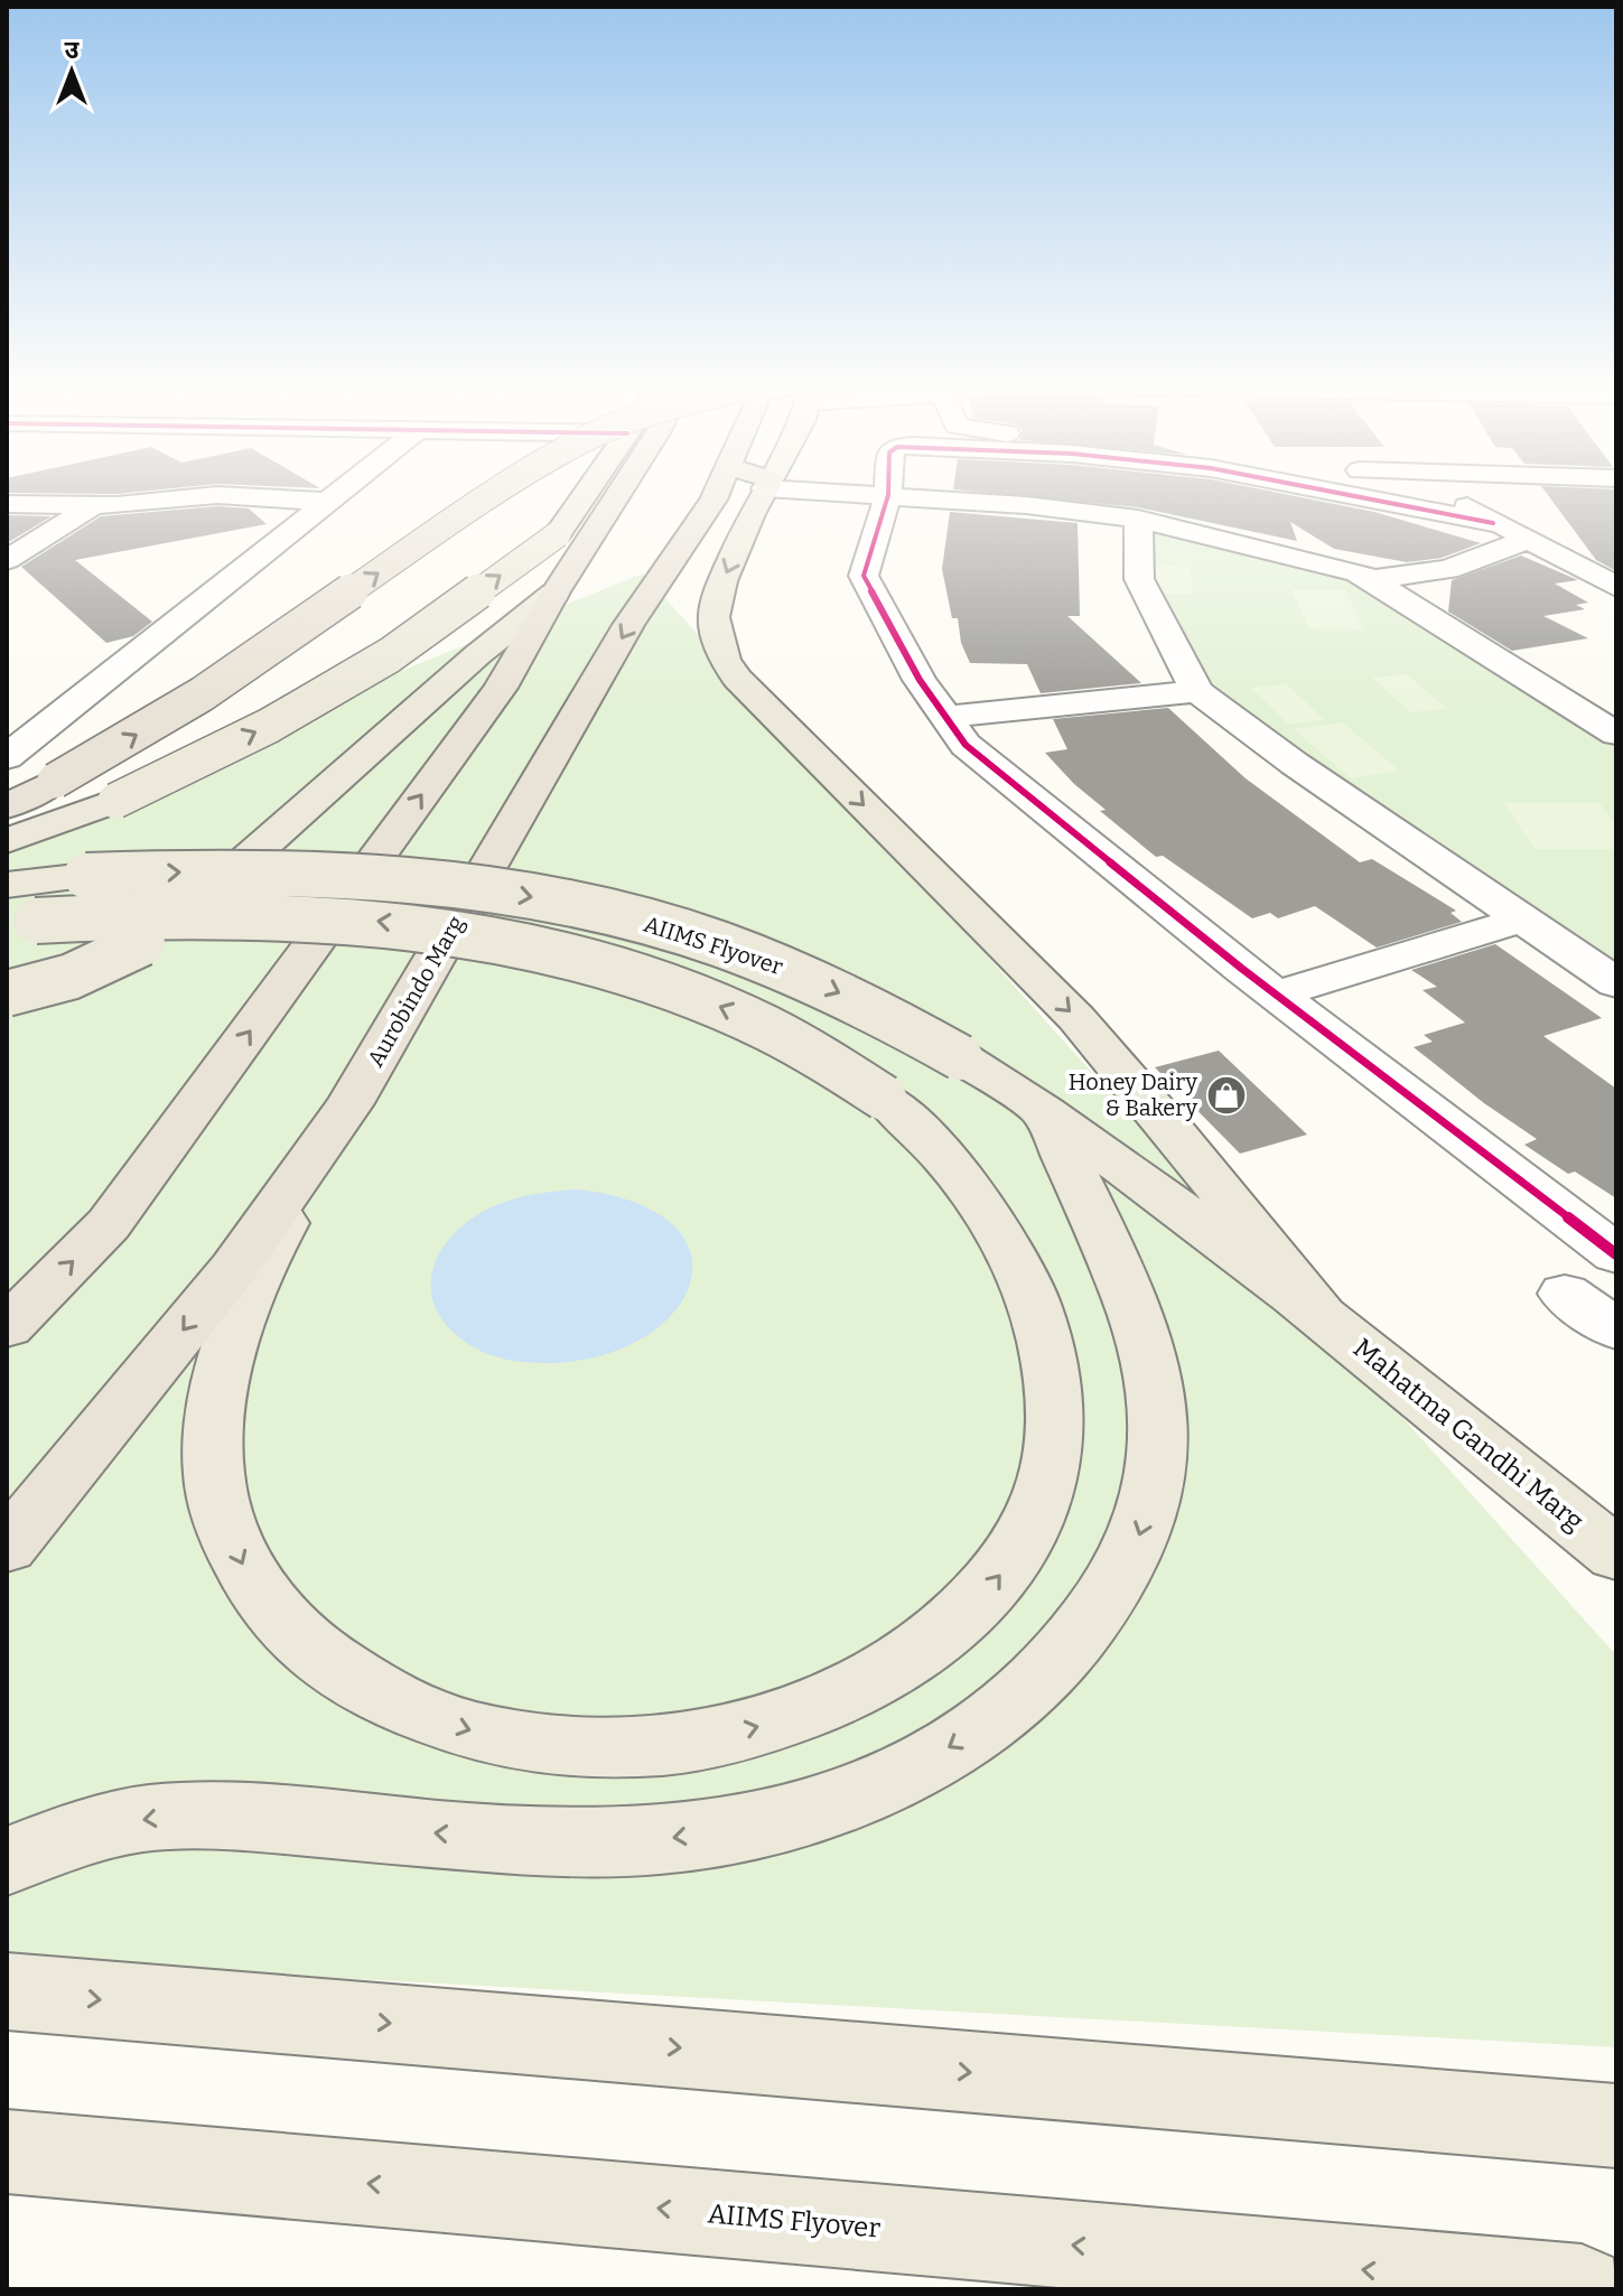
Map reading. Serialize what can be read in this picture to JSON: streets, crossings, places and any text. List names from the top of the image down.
{
  "streets": {
    "highway": ["Aurobindo Marg"],
    "main road": ["AIIMS Flyover", "Mahatma Gandhi Marg"]
  },
  "crossings": [
    ["AIIMS Flyover", "Mahatma Gandhi Marg"]
  ],
  "places": {
    "shop": ["Honey Dairy & Bakery"]
  },
  "north": "top"
}
